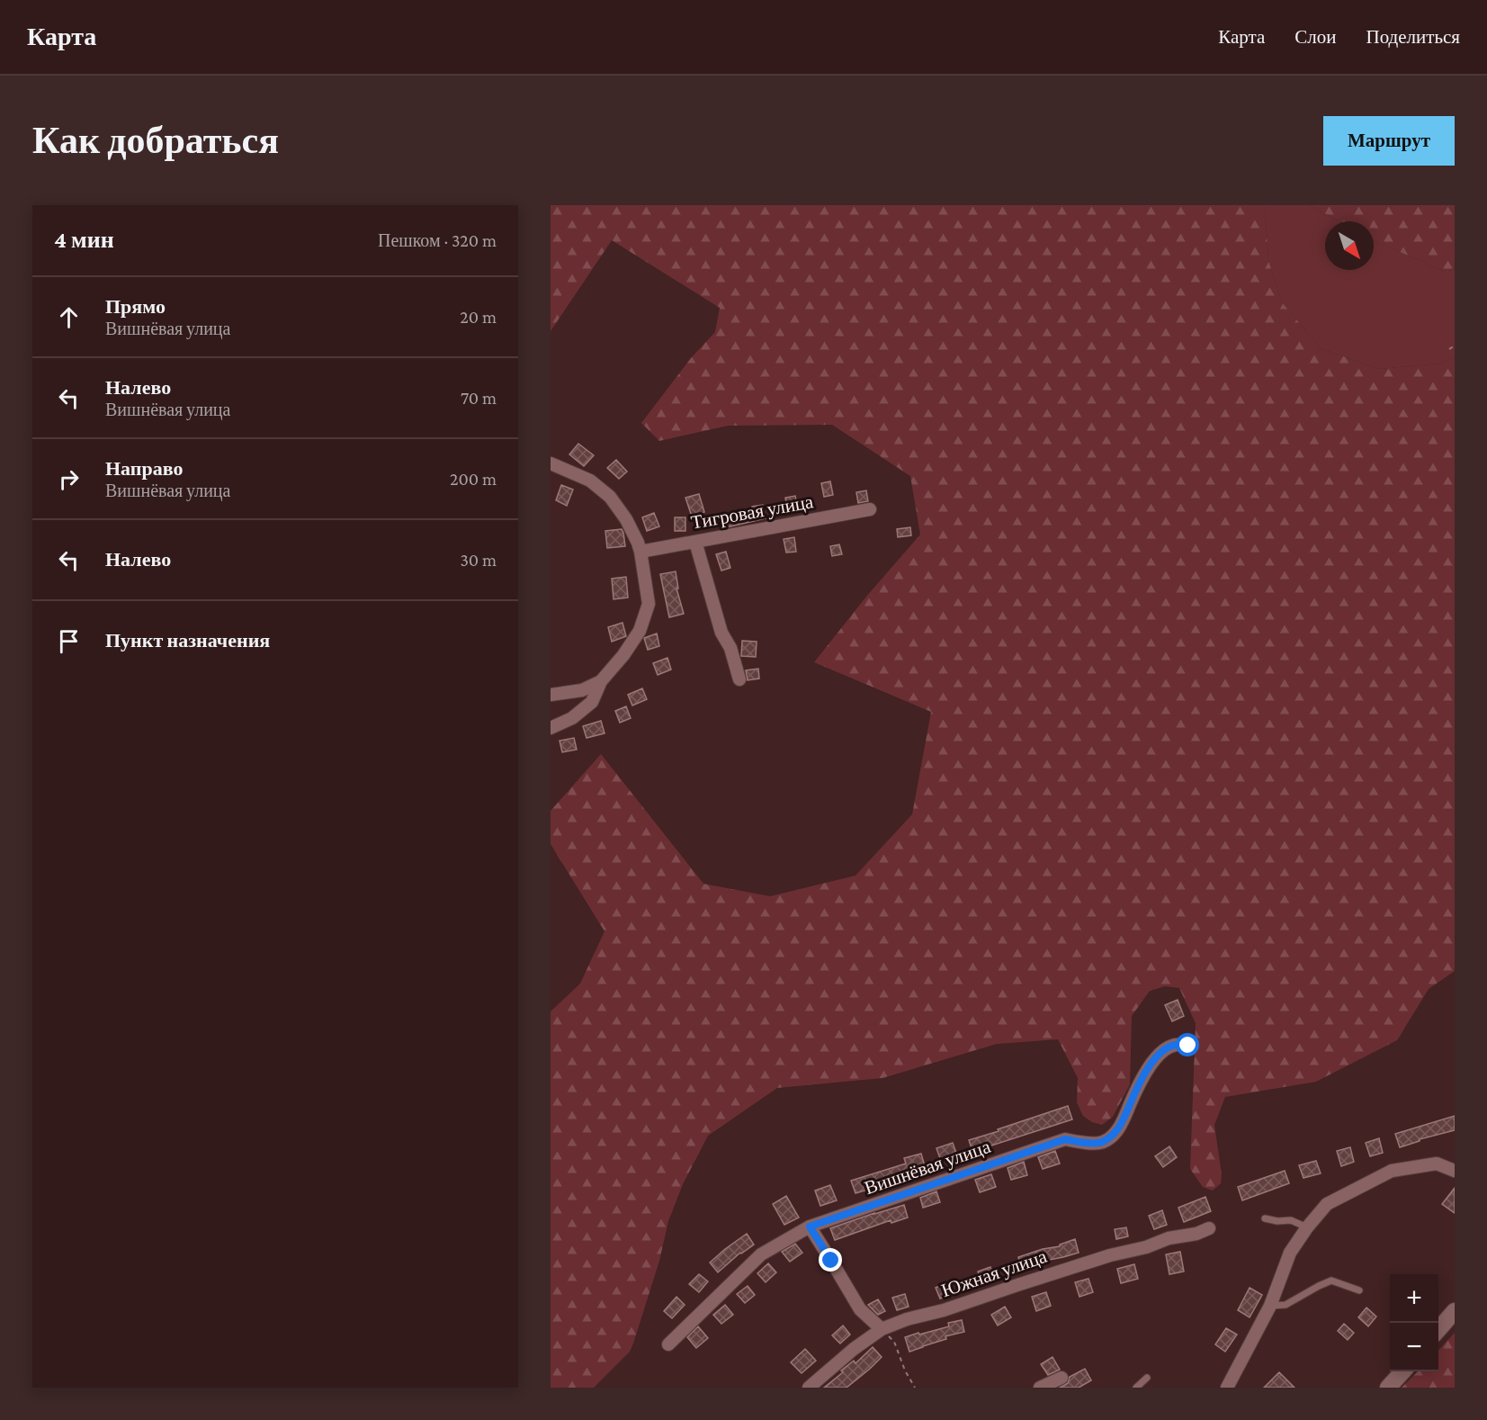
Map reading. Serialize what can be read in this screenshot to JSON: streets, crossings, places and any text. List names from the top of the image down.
{
  "streets": {
    "street": ["Тигровая улица", "Вишнёвая улица", "Южная улица"]
  },
  "north": "bottom right",
  "page": {
    "header": "Карта",
    "nav": ["Карта", "Слои", "Поделиться"],
    "buttons": "Маршрут",
    "title": "Как добраться",
    "heading": ["4 мин", "Пешком · 320 m"],
    "list": [
      ["Прямо", "Вишнёвая улица", "20 m"],
      ["Налево", "Вишнёвая улица", "70 m"],
      ["Направо", "Вишнёвая улица", "200 m"],
      ["Налево", "30 m"],
      "Пункт назначения"
    ],
    "map_buttons": ["+", "−"]
  }
}
